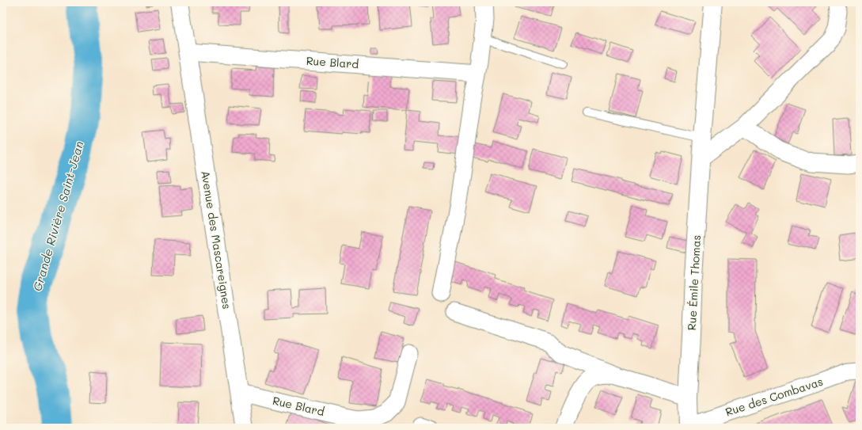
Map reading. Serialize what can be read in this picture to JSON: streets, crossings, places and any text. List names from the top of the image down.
{
  "streets": {
    "street": [
      "Rue Blard",
      "Avenue des Mascareignes",
      "Rue Émile Thomas",
      "Rue des Combavas"
    ]
  },
  "crossings": [
    ["Rue Blard", "Avenue des Mascareignes"],
    ["Rue Émile Thomas", "Rue des Combavas"]
  ],
  "water": ["Grande Rivière Saint-Jean"]
}
